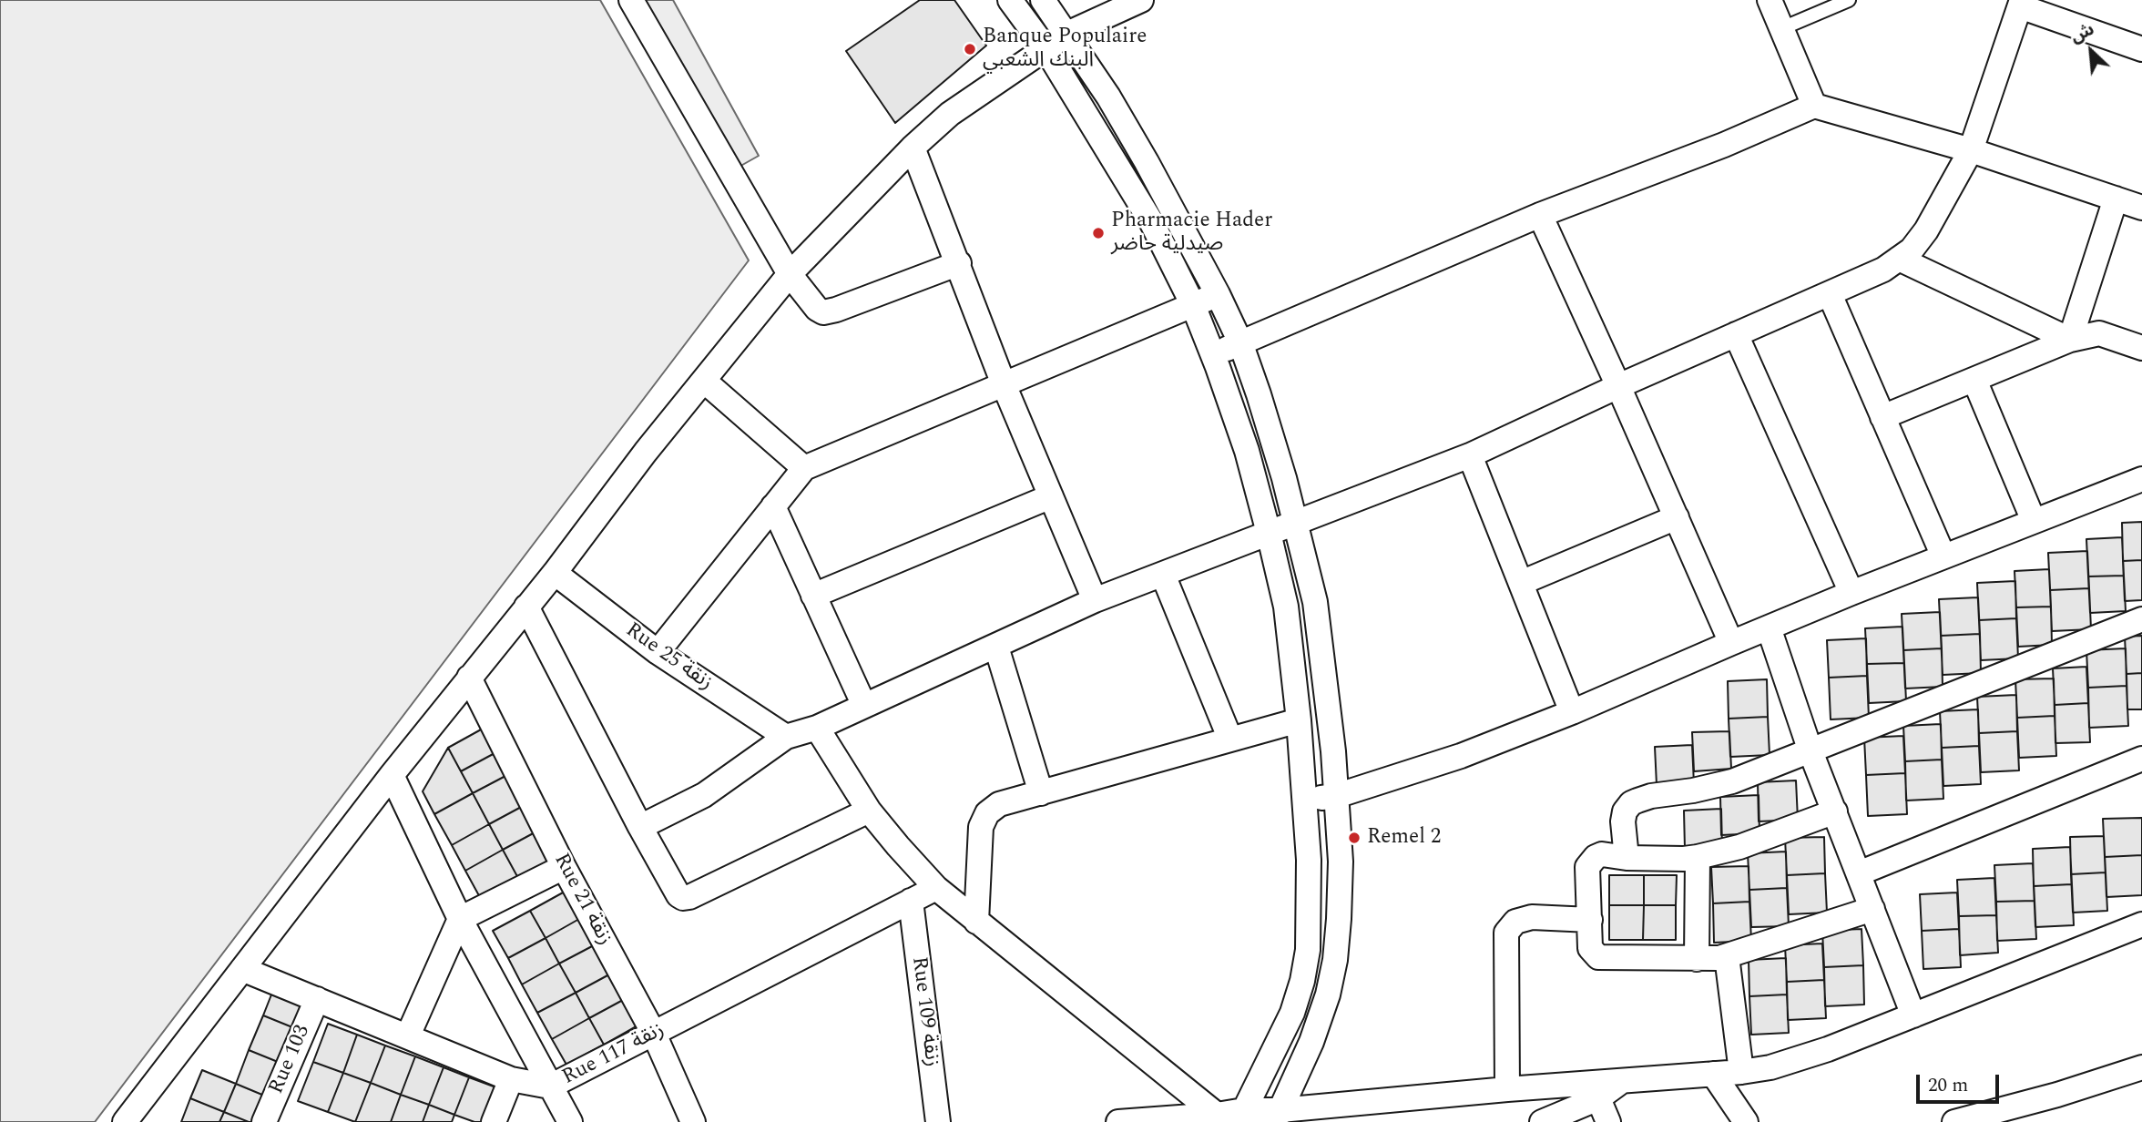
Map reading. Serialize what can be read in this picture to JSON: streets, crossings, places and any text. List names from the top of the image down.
{
  "streets": {
    "street": [
      "Rue 25 زنقة",
      "Rue 21 زنقة",
      "Rue 109 زنقة",
      "Rue 117 زنقة",
      "Rue 103"
    ]
  },
  "crossings": [
    ["Rue 21 زنقة", "Rue 117 زنقة"],
    ["Rue 109 زنقة", "Rue 117 زنقة"],
    ["Rue 117 زنقة", "Rue 103"]
  ],
  "places": ["Banque Populaire البنك الشعبي", "Pharmacie Hader صيدلية حاضر", "Remel 2"],
  "scale_bar": "20 m",
  "north": "top left"
}
